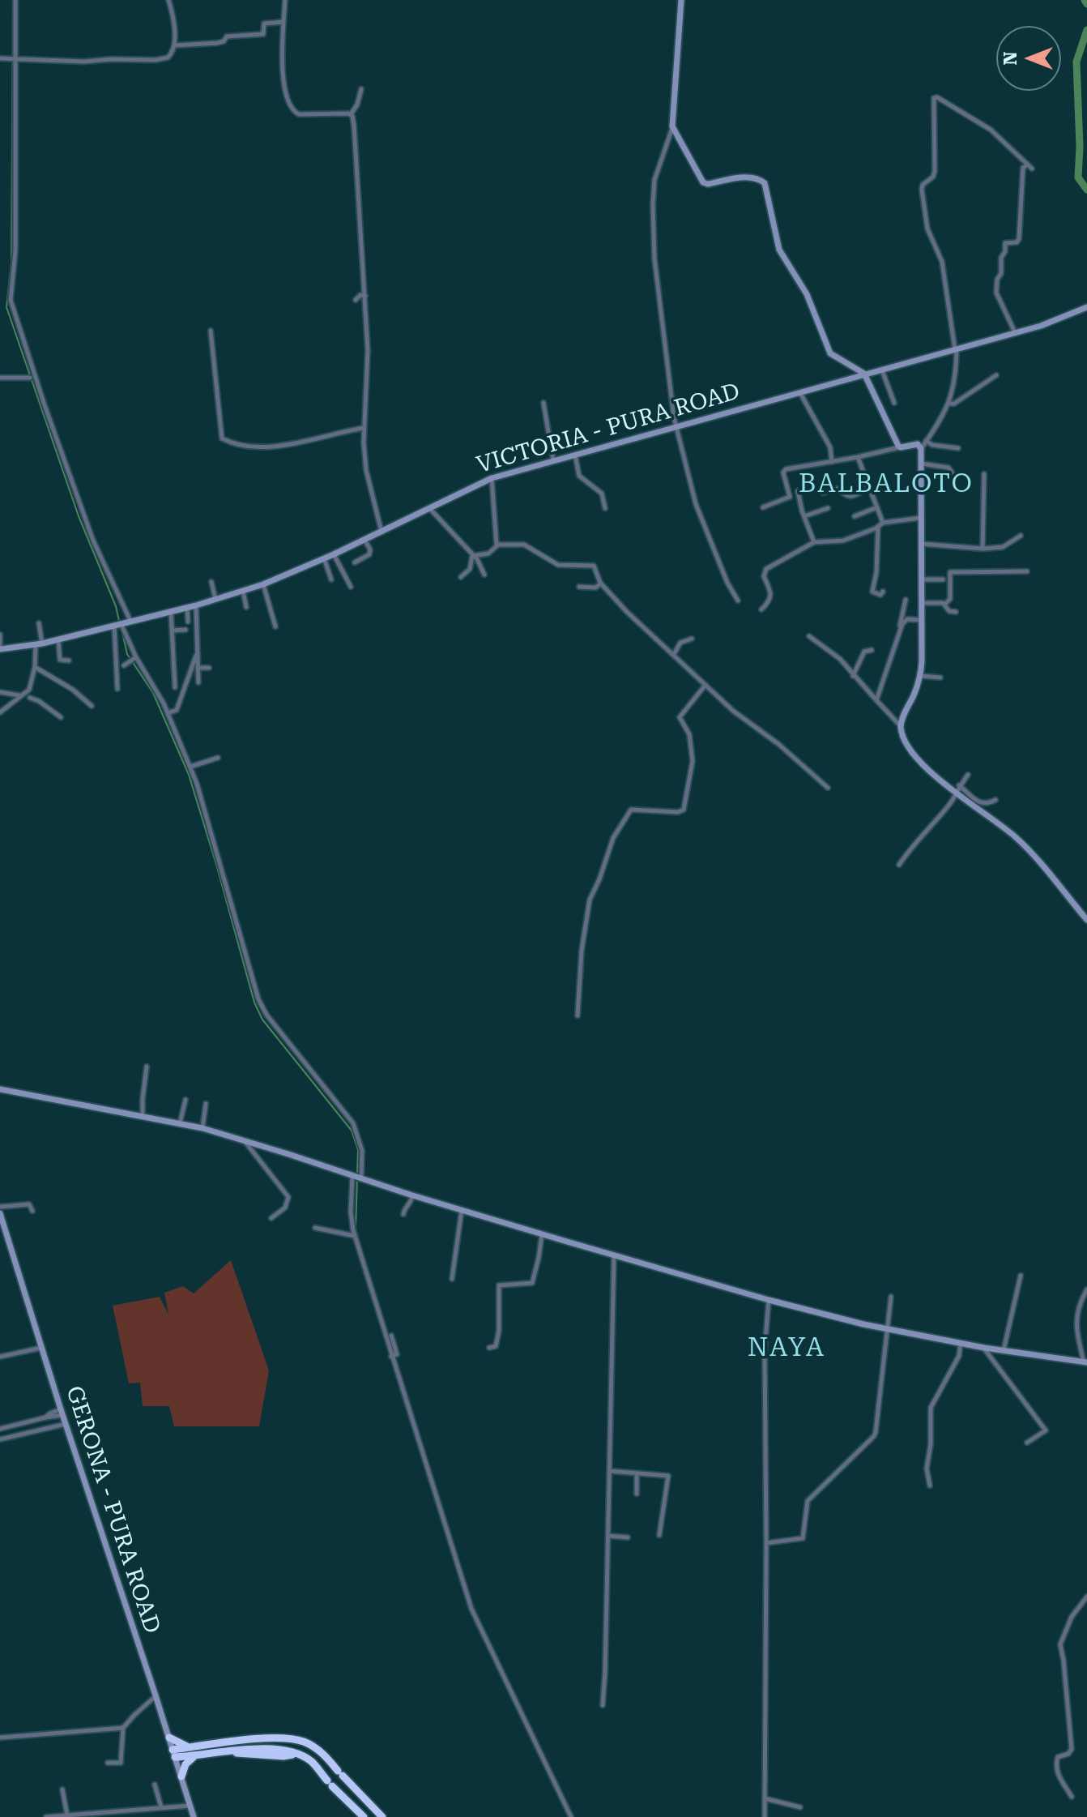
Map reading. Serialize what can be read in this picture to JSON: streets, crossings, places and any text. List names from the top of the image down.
{
  "streets": {
    "street": ["VICTORIA - PURA ROAD", "GERONA - PURA ROAD"]
  },
  "districts": ["BALBALOTO", "NAYA"],
  "north": "left"
}
